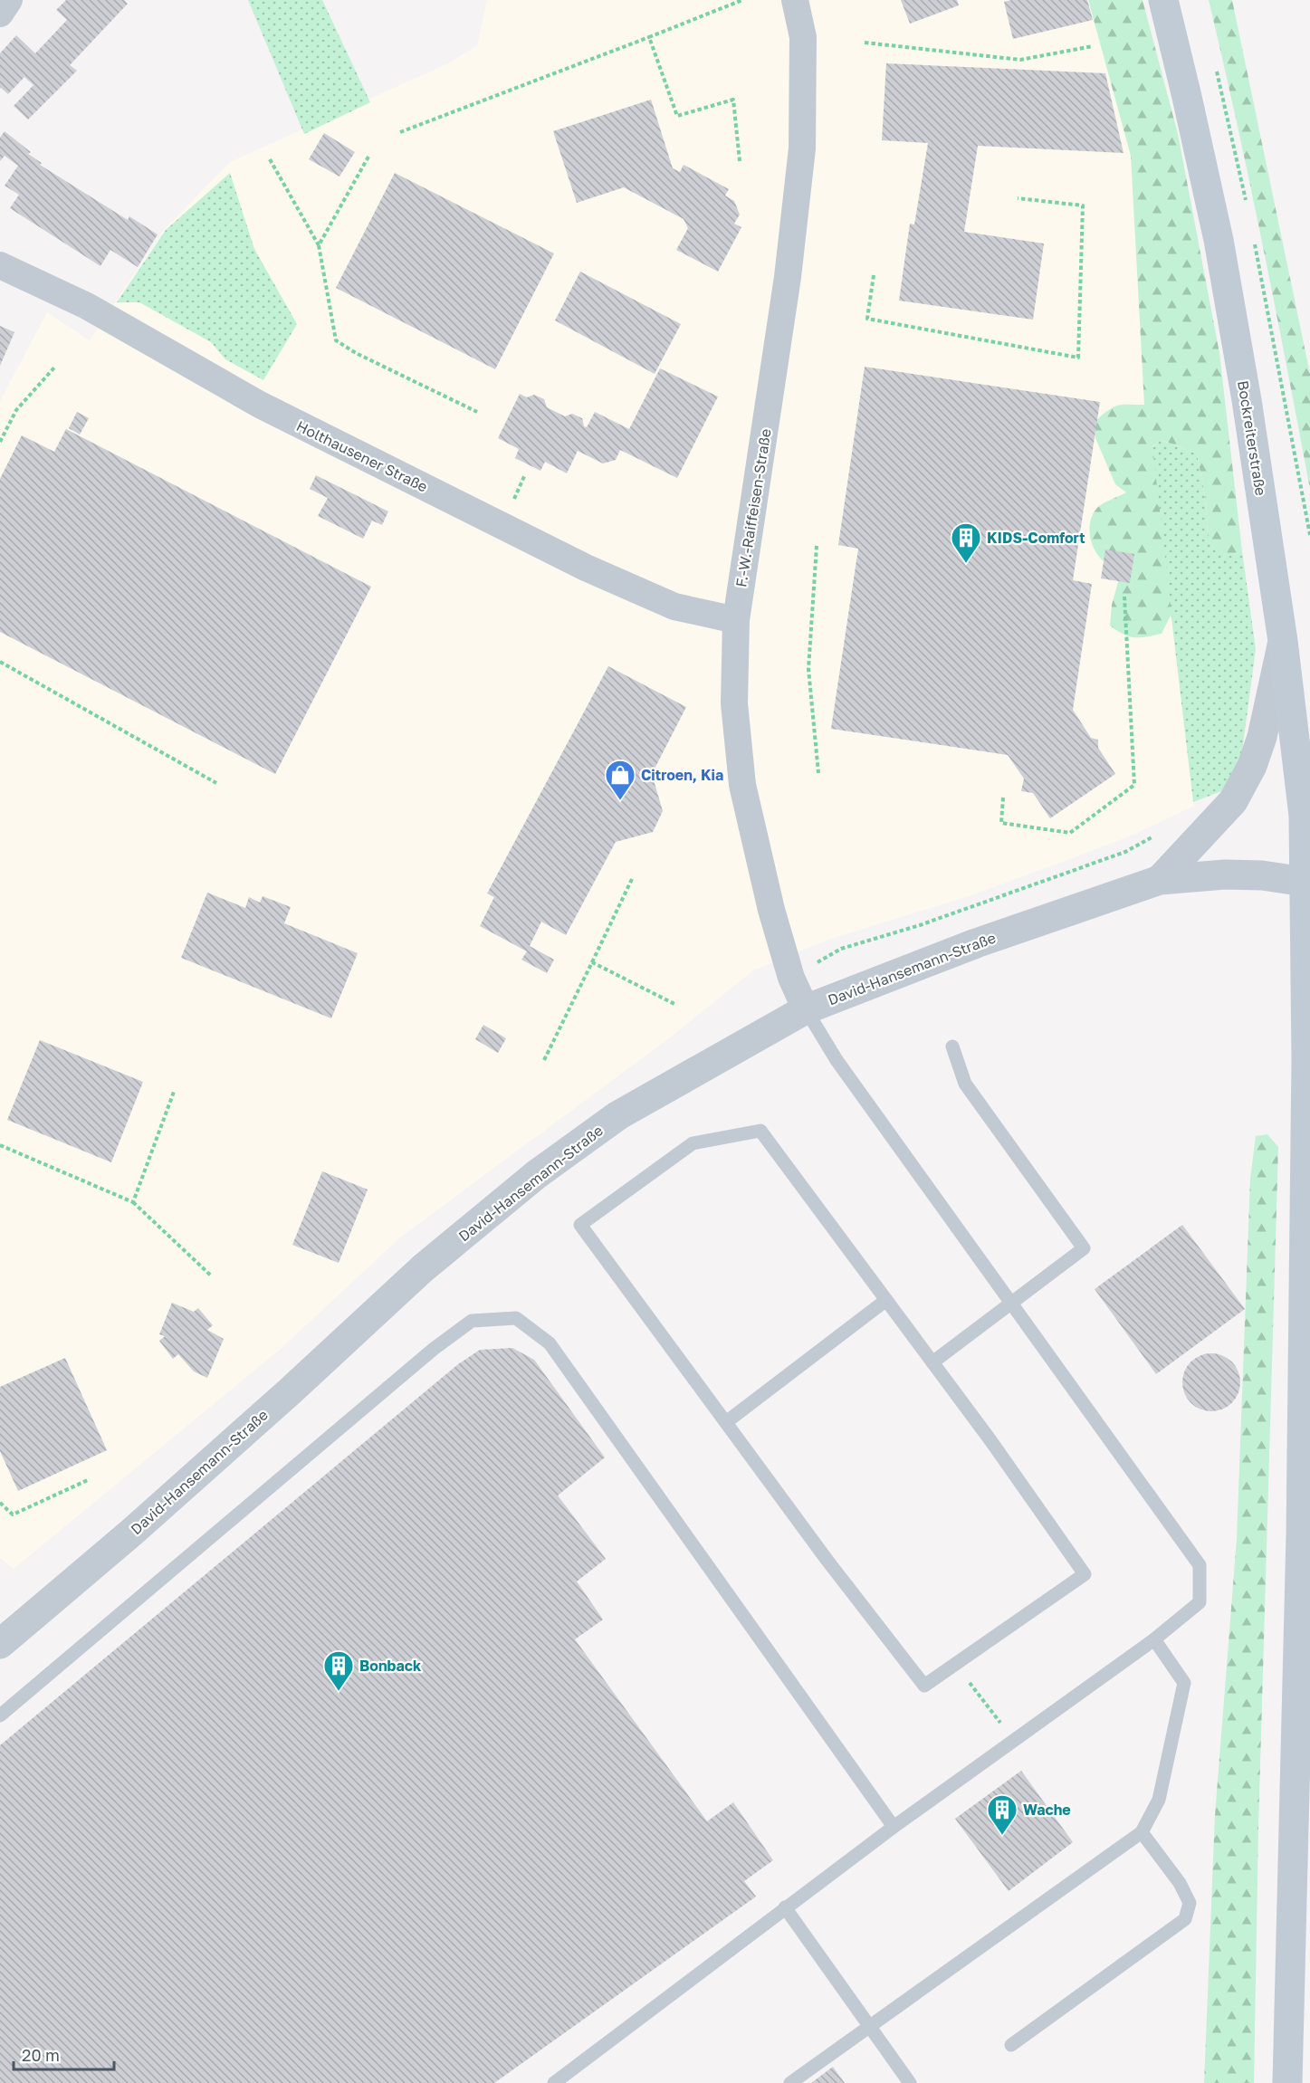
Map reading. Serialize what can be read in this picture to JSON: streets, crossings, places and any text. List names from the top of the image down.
{
  "streets": {
    "main road": ["Bockreiterstraße"],
    "street": ["Holthausener Straße", "F.-W.-Raiffeisen-Straße", "David-Hansemann-Straße"]
  },
  "crossings": [
    ["Bockreiterstraße", "David-Hansemann-Straße"],
    ["Holthausener Straße", "F.-W.-Raiffeisen-Straße"],
    ["F.-W.-Raiffeisen-Straße", "David-Hansemann-Straße"]
  ],
  "places": {
    "building": ["KIDS-Comfort", "Bonback", "Wache"],
    "shop": ["Citroen, Kia"]
  },
  "scale_bar": "20 m"
}
